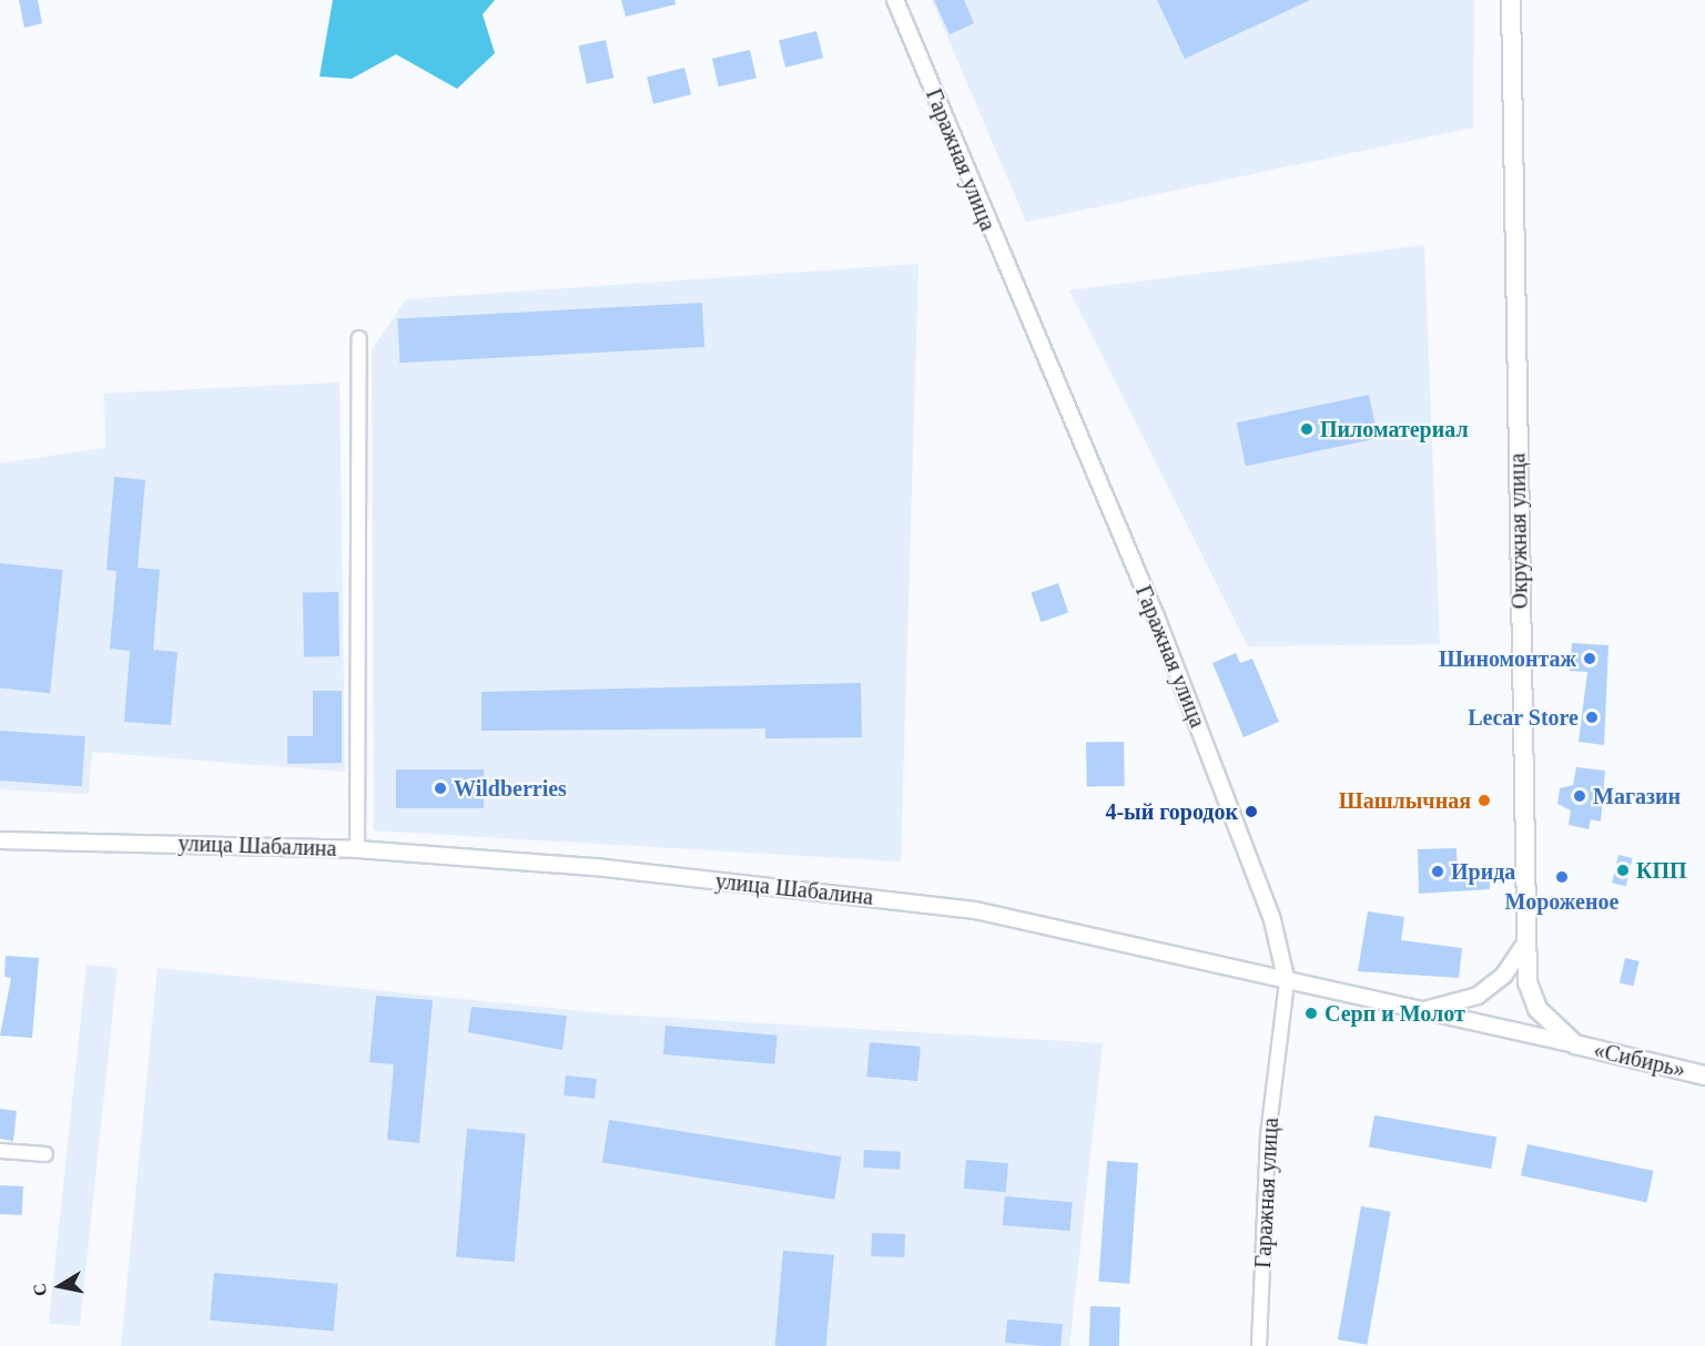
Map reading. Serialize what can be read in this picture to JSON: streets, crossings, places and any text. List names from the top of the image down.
{
  "streets": {
    "main road": ["Окружная улица", "«Сибирь»"],
    "street": ["Гаражная улица", "улица Шабалина"]
  },
  "crossings": [
    ["Гаражная улица", "улица Шабалина"],
    ["Окружная улица", "улица Шабалина"],
    ["Окружная улица", "«Сибирь»"],
    ["улица Шабалина", "«Сибирь»"]
  ],
  "places": [
    "Пиломатериал",
    "Шиномонтаж",
    "Lecar Store",
    "Wildberries",
    "Магазин",
    "Шашлычная",
    "4-ый городок",
    "КПП",
    "Ирида",
    "Мороженое",
    "Серп и Молот"
  ],
  "north": "left"
}
